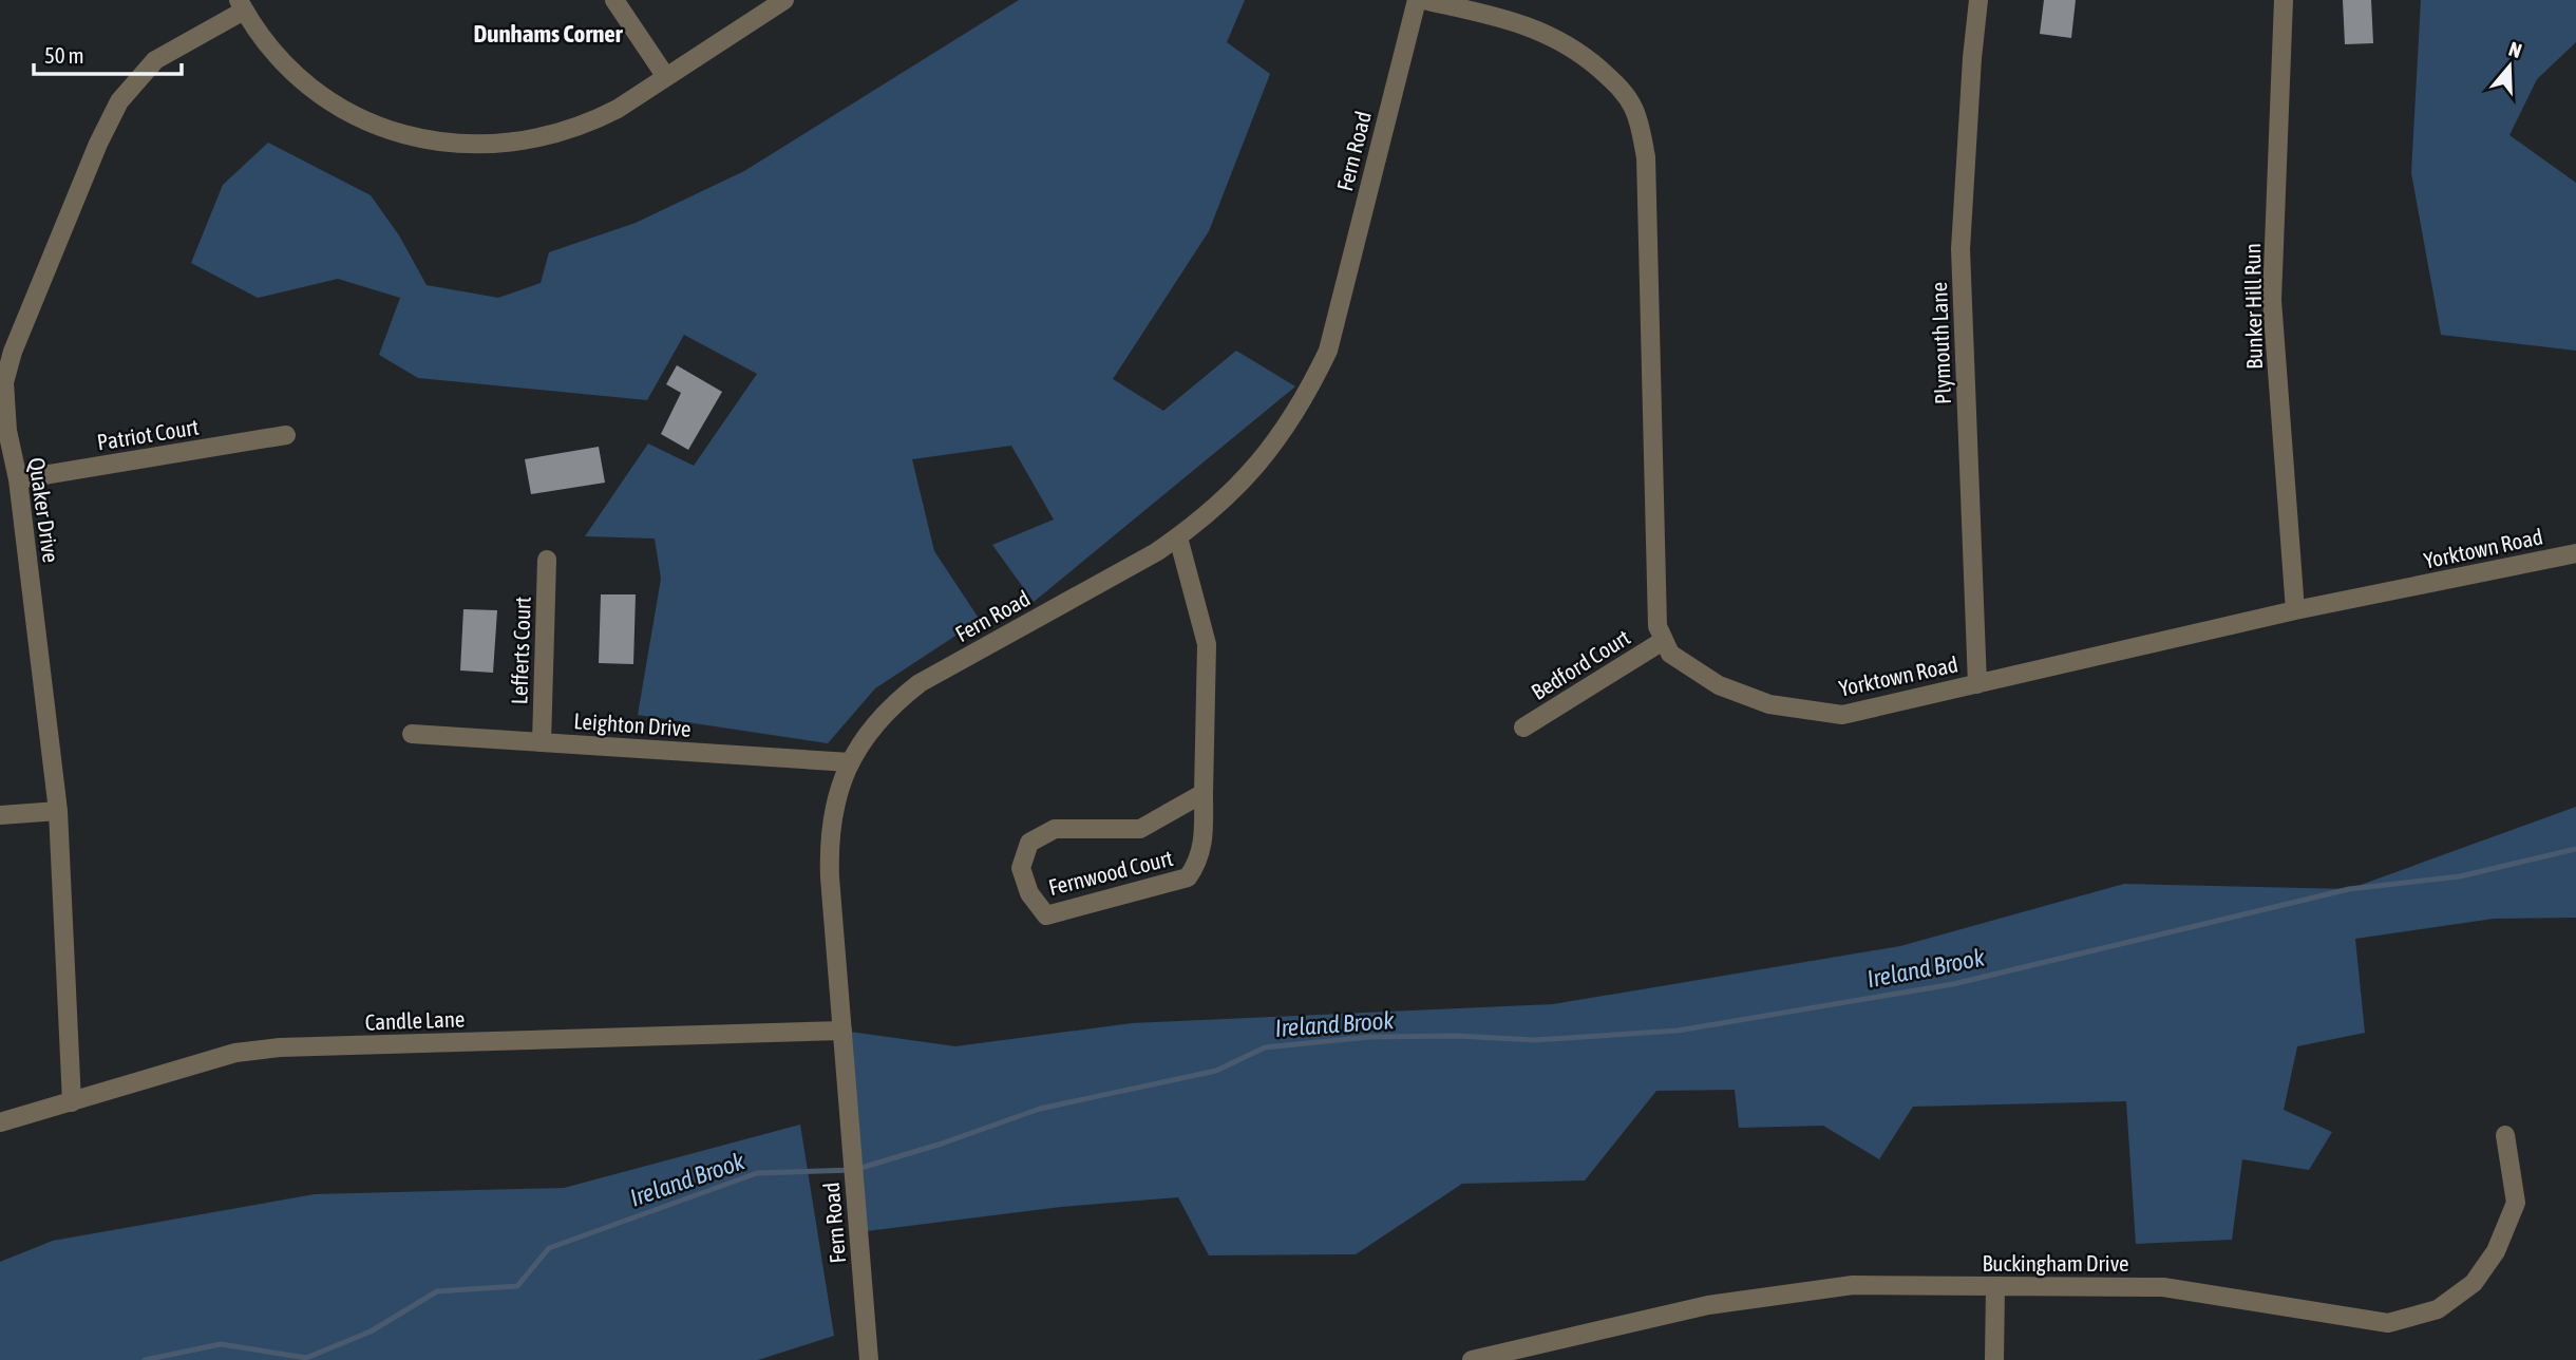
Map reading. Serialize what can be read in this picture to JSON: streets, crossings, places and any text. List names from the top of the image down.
{
  "streets": {
    "street": [
      "Fern Road",
      "Bunker Hill Run",
      "Plymouth Lane",
      "Patriot Court",
      "Quaker Drive",
      "Yorktown Road",
      "Lefferts Court",
      "Bedford Court",
      "Leighton Drive",
      "Fernwood Court",
      "Candle Lane",
      "Buckingham Drive"
    ]
  },
  "crossings": [
    ["Fern Road", "Leighton Drive"],
    ["Fern Road", "Fernwood Court"],
    ["Fern Road", "Candle Lane"],
    ["Bunker Hill Run", "Yorktown Road"],
    ["Plymouth Lane", "Yorktown Road"],
    ["Patriot Court", "Quaker Drive"],
    ["Quaker Drive", "Candle Lane"],
    ["Yorktown Road", "Bedford Court"],
    ["Lefferts Court", "Leighton Drive"]
  ],
  "districts": ["Dunhams Corner"],
  "water": ["Ireland Brook"],
  "scale_bar": "50 m",
  "north": "top"
}
